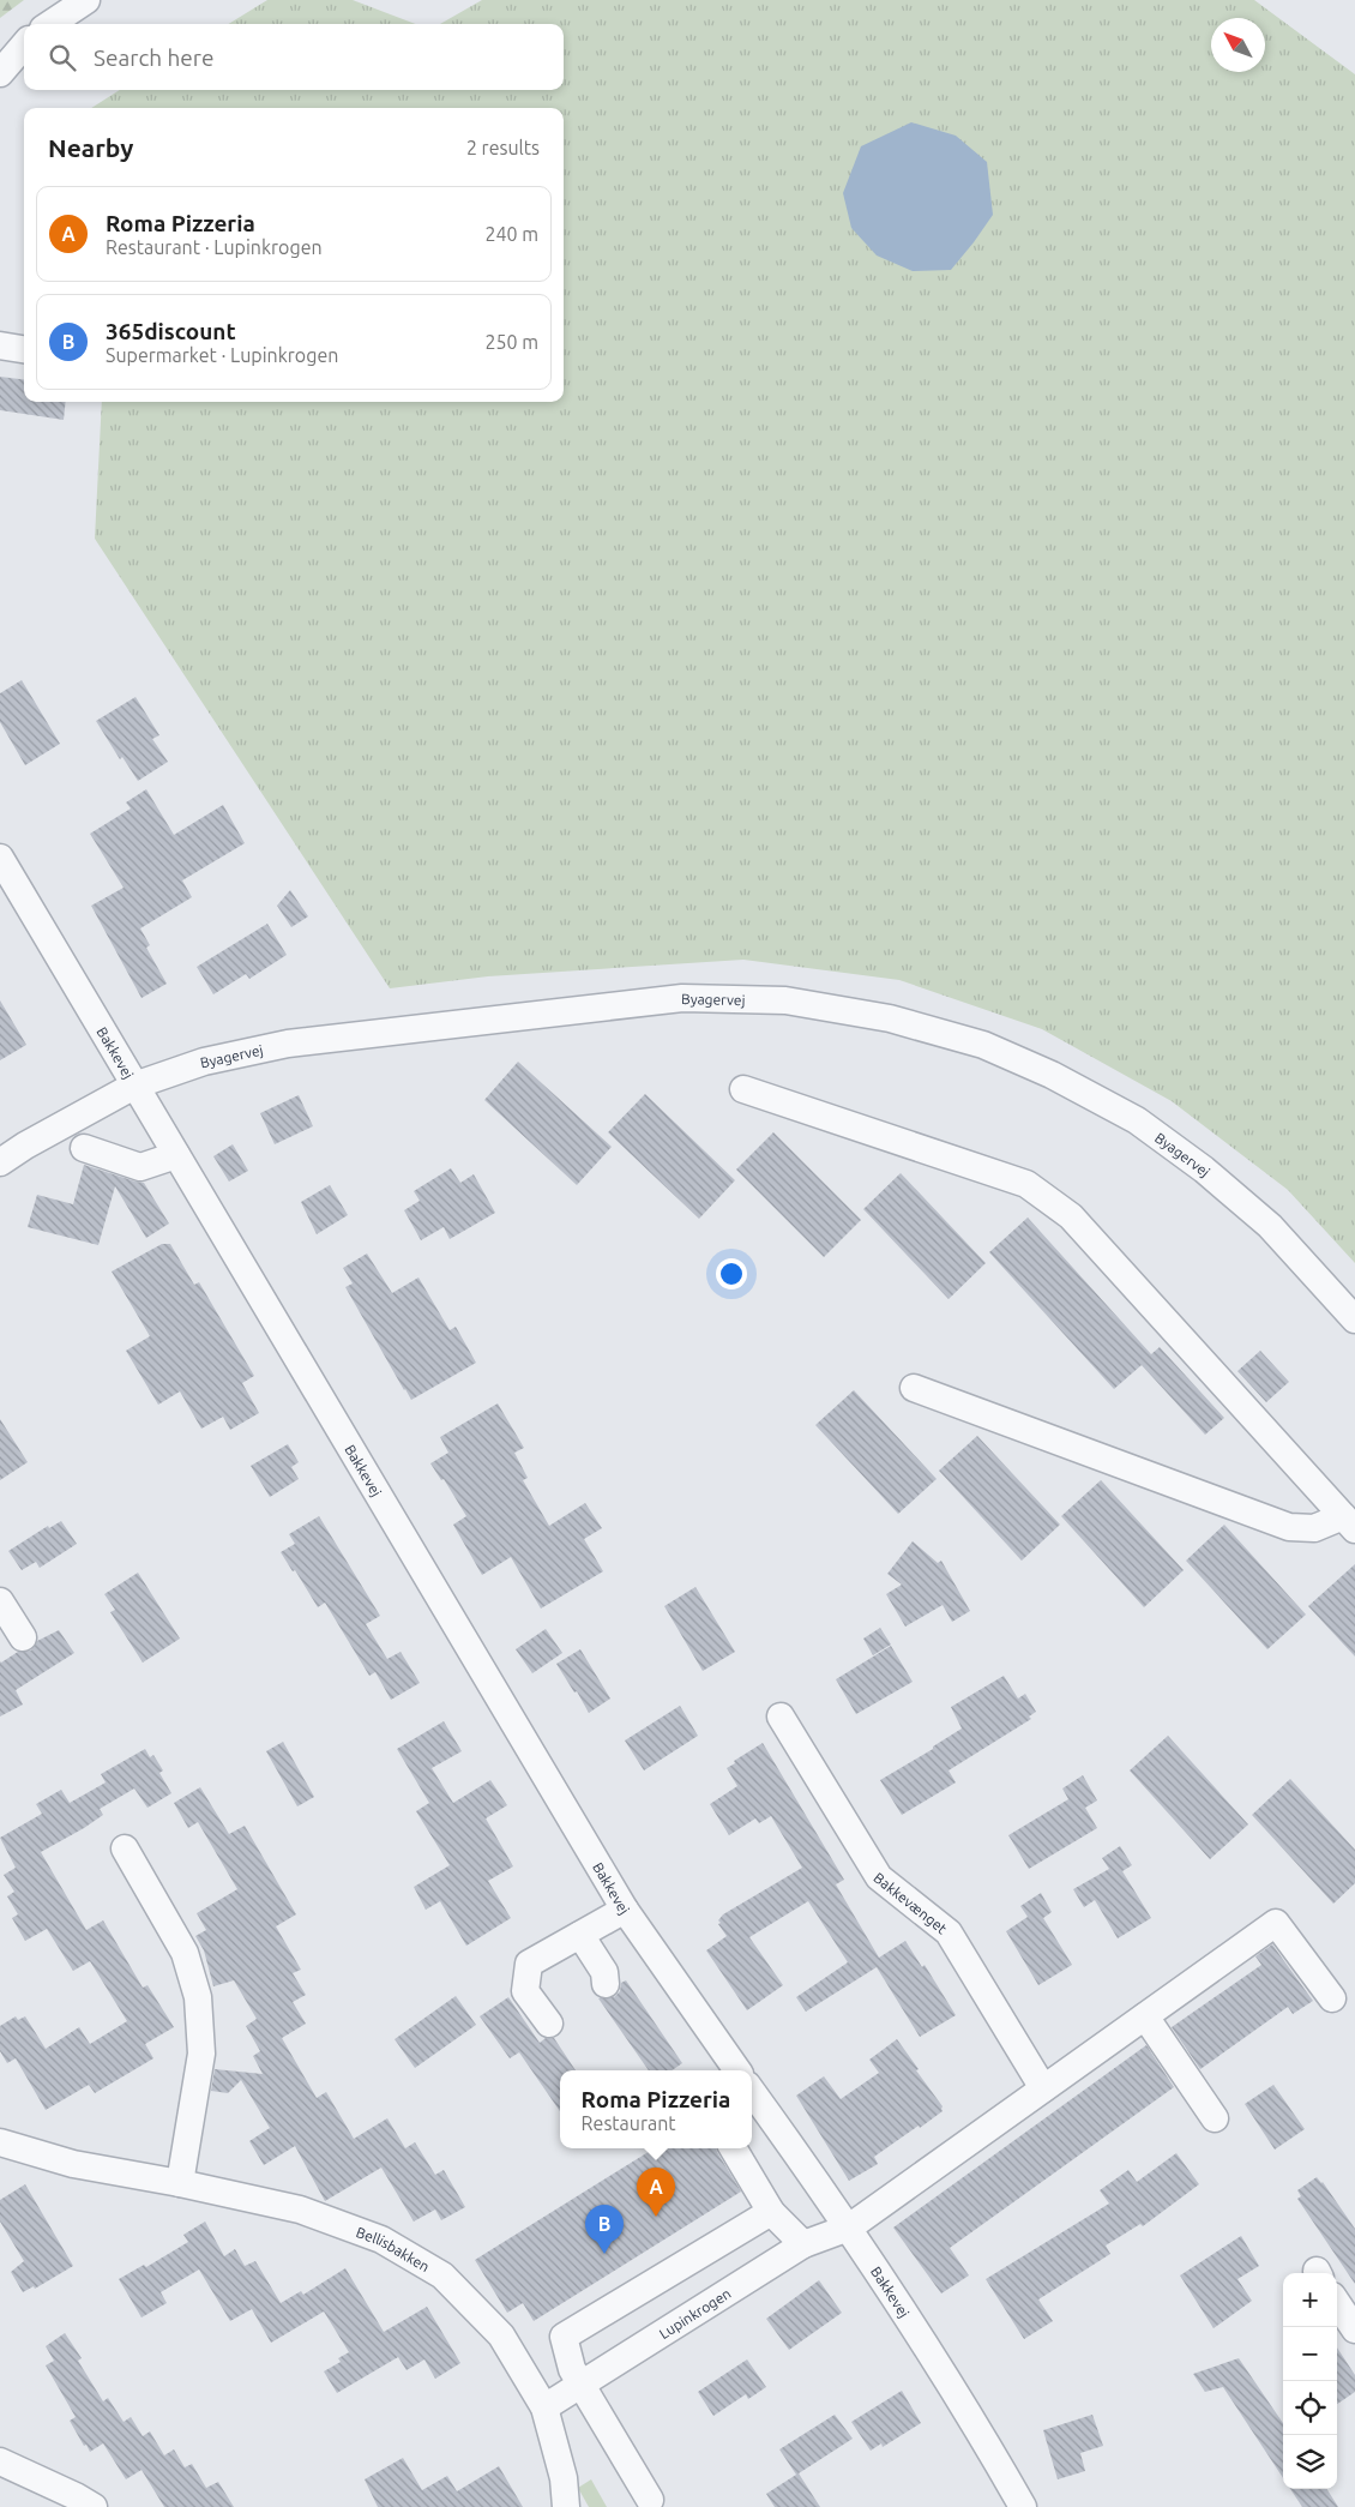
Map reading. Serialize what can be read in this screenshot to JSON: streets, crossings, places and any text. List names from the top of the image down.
{
  "streets": {
    "street": [
      "Byagervej",
      "Bakkevej",
      "Bakkevænget",
      "Bellisbakken",
      "Lupinkrogen"
    ]
  },
  "crossings": [
    ["Byagervej", "Bakkevej"],
    ["Bakkevej", "Lupinkrogen"],
    ["Bellisbakken", "Lupinkrogen"]
  ],
  "north": "top left",
  "page": {
    "search": "Search here",
    "heading": ["Nearby", "2 results"],
    "list": [
      {
        "mark": "A",
        "name": "Roma Pizzeria",
        "note": "Restaurant · Lupinkrogen",
        "value": "240 m"
      },
      {
        "mark": "B",
        "name": "365discount",
        "note": "Supermarket · Lupinkrogen",
        "value": "250 m"
      }
    ],
    "popup": ["Roma Pizzeria", "Restaurant"],
    "pins": ["A", "B"],
    "map_buttons": ["+", "−"]
  }
}
